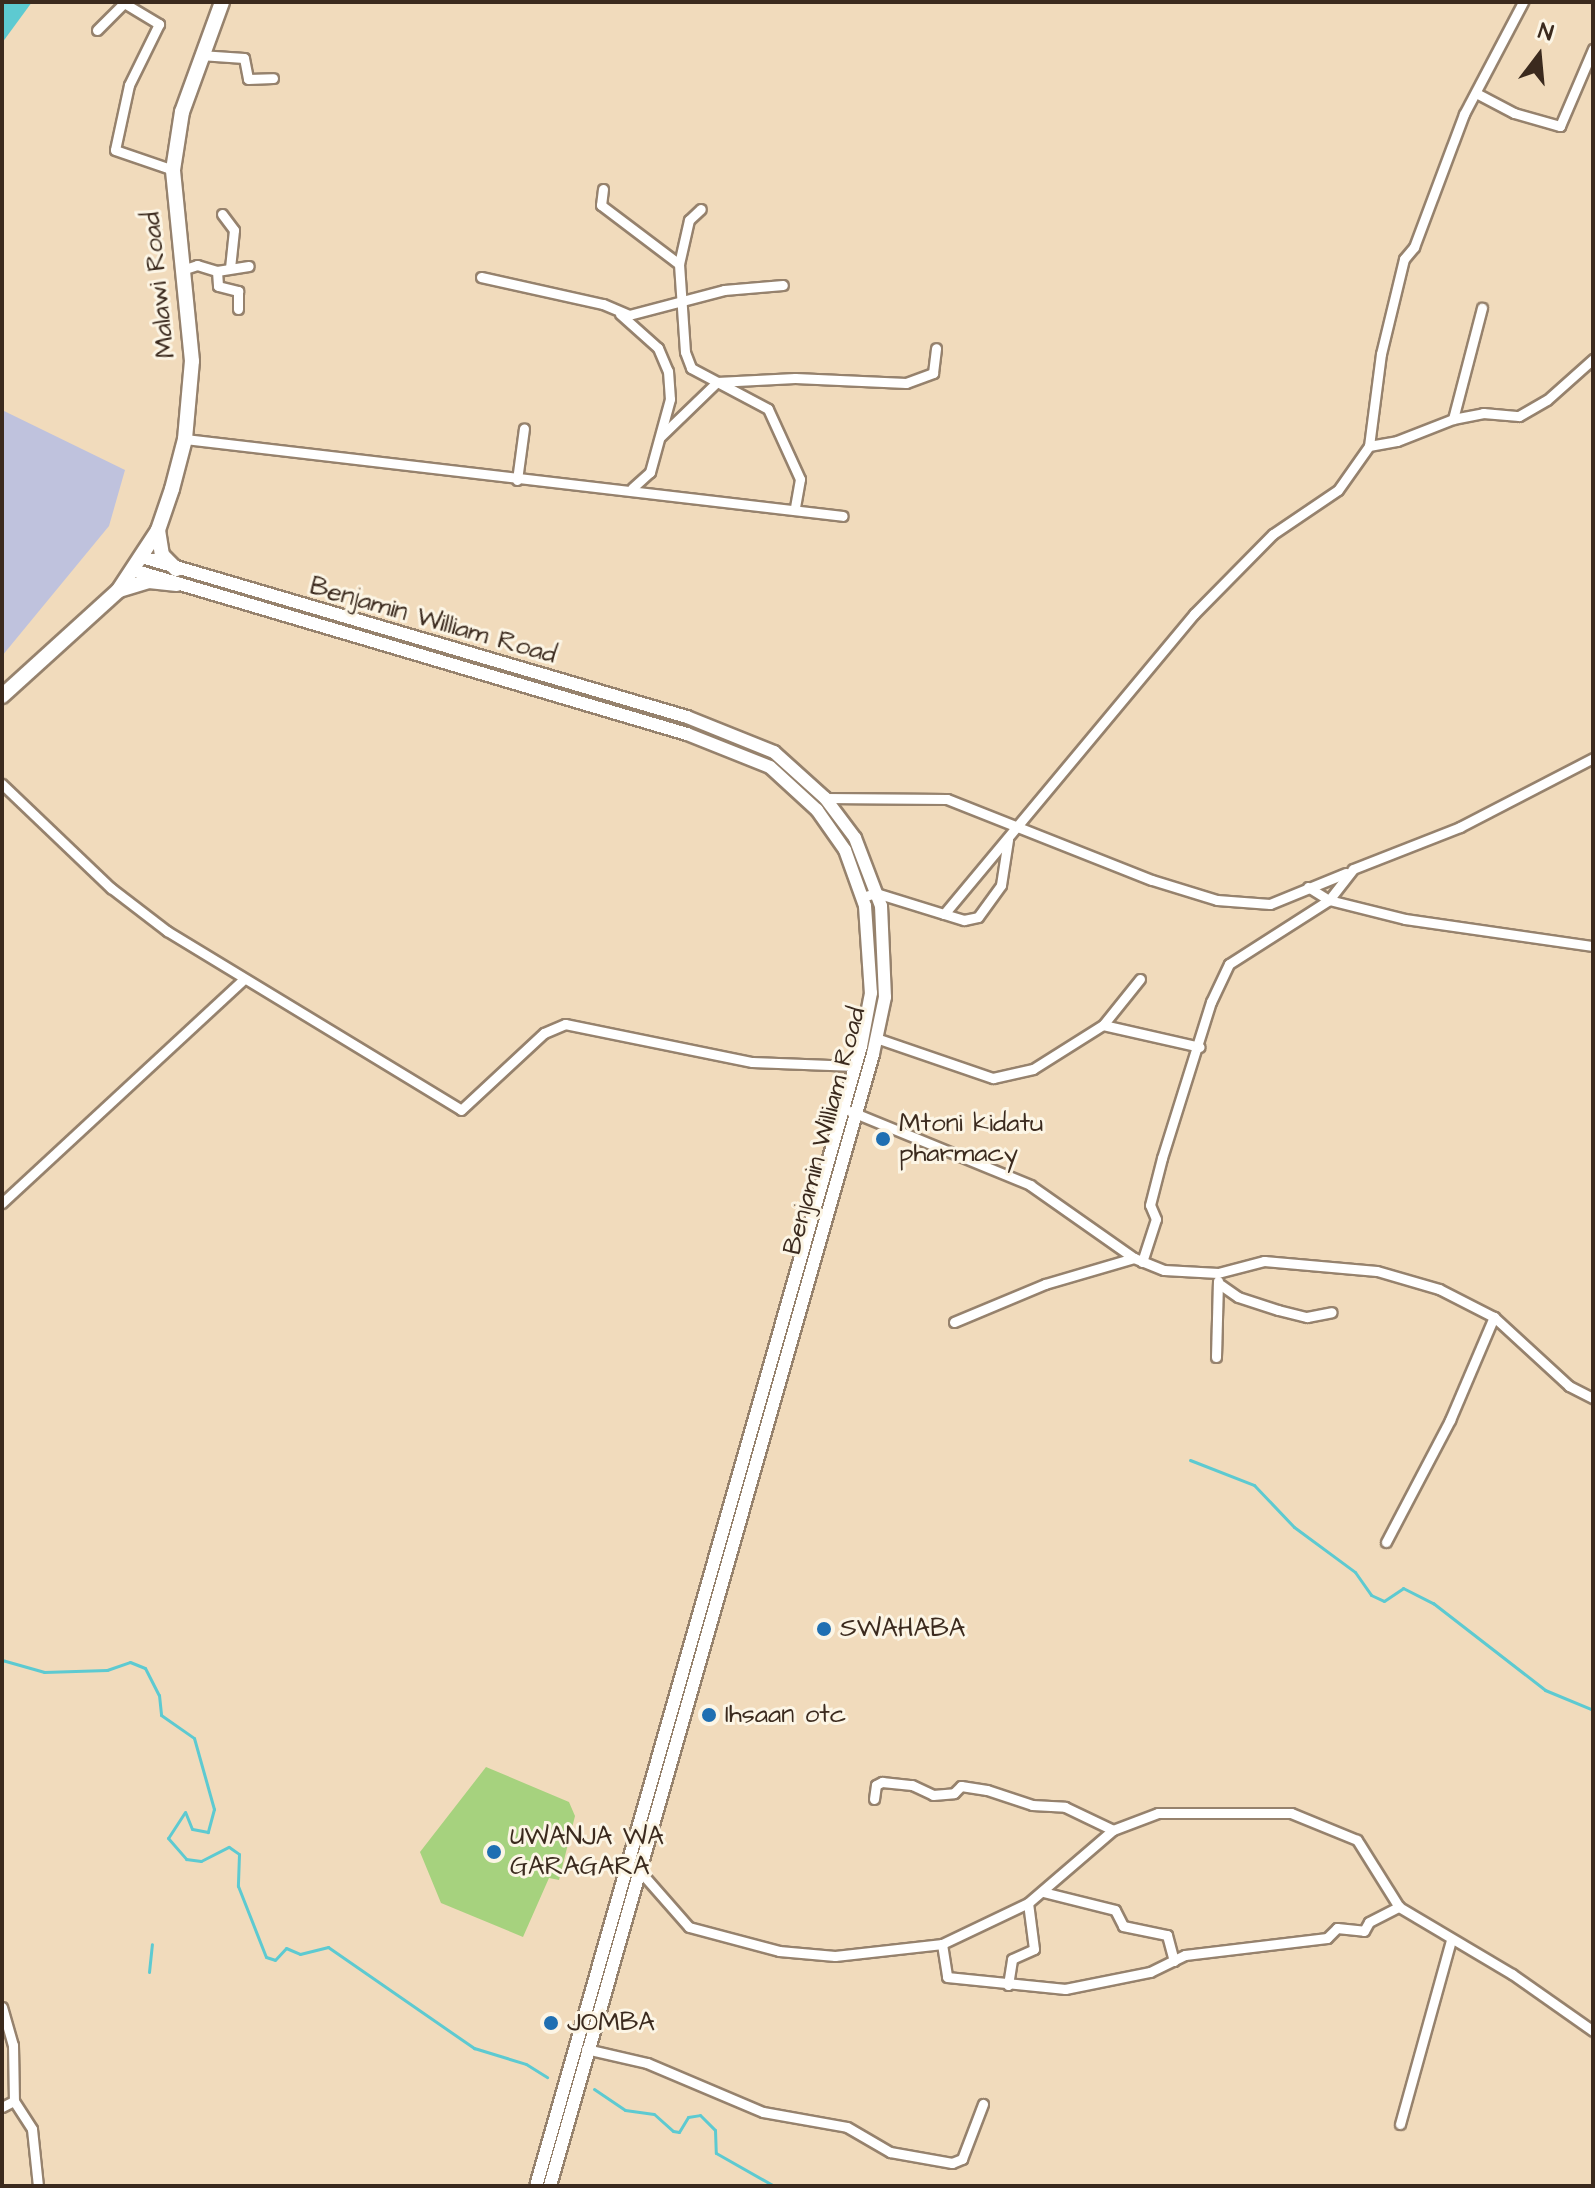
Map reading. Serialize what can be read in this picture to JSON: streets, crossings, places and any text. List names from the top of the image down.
{
  "streets": {
    "main road": ["Malawi Road", "Benjamin William Road"]
  },
  "crossings": [
    ["Malawi Road", "Benjamin William Road"]
  ],
  "places": [
    "Mtoni kidatu pharmacy",
    "SWAHABA",
    "Ihsaan otc",
    "UWANJA WA GARAGARA",
    "JOMBA"
  ],
  "north": "top"
}
